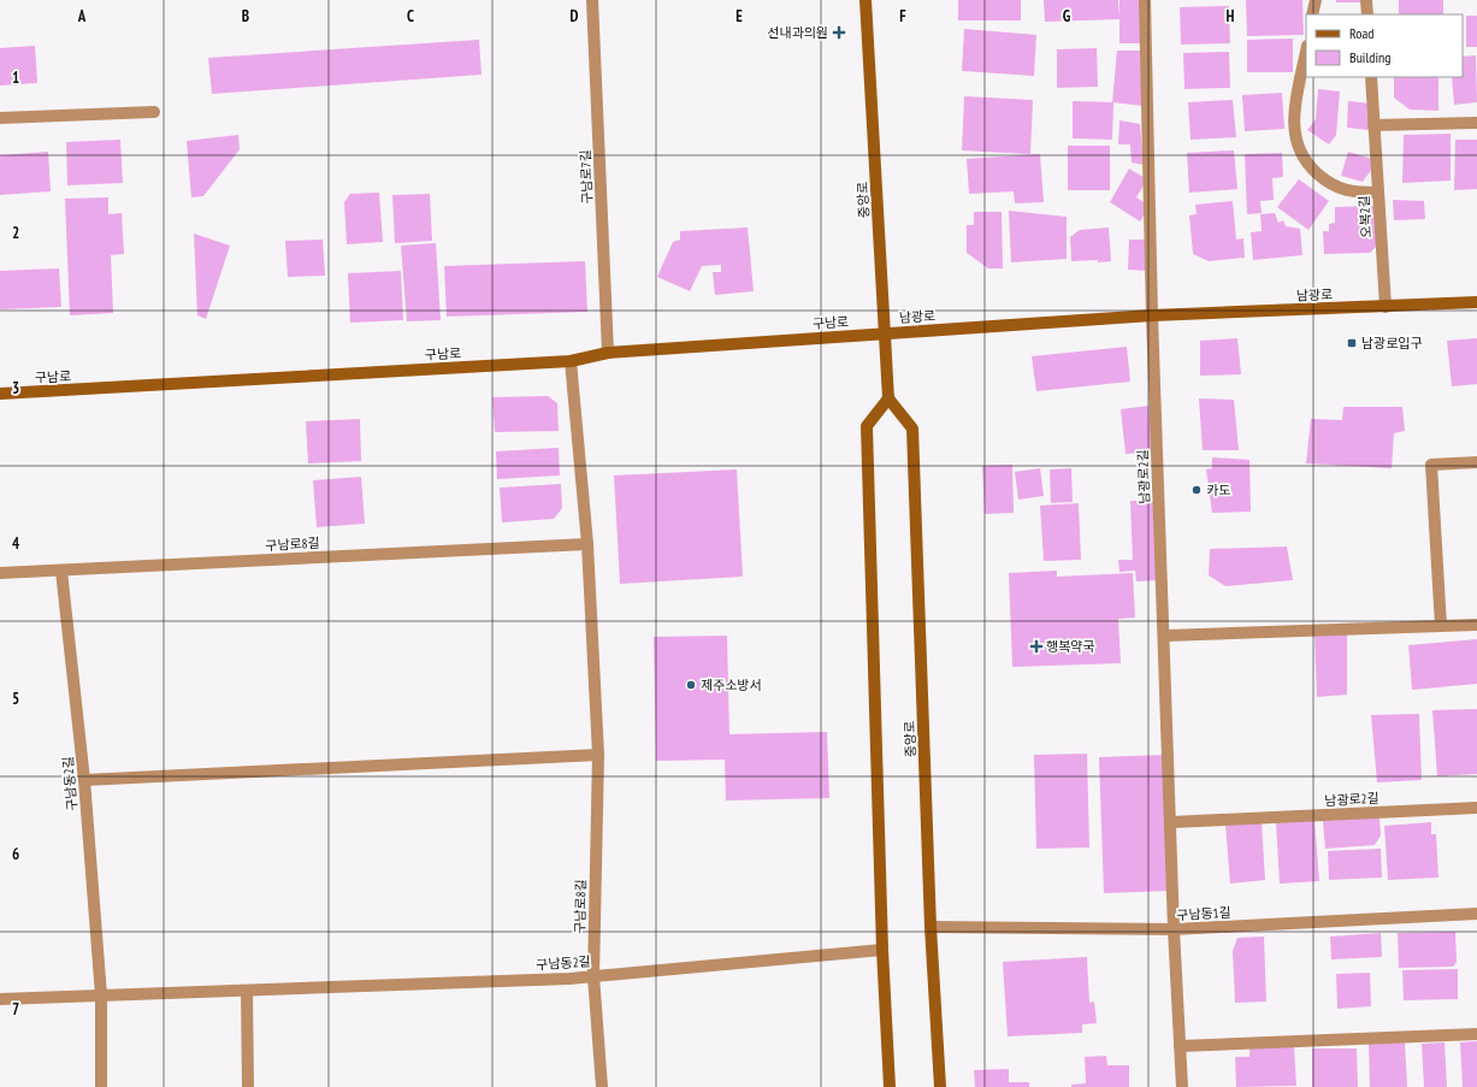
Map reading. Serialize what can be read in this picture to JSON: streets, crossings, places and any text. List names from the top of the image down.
{
  "streets": {
    "main road": ["중앙로", "남광로", "구남로"],
    "street": [
      "구남로7길",
      "오복2길",
      "남광로2길",
      "구남로8길",
      "구남동2길",
      "구남동1길"
    ]
  },
  "crossings": [
    ["구남로7길", "구남로"],
    ["중앙로", "남광로"],
    ["중앙로", "구남로"],
    ["중앙로", "구남동1길"],
    ["오복2길", "남광로"],
    ["남광로", "구남로"],
    ["남광로", "남광로2길"],
    ["구남로", "구남로8길"],
    ["남광로2길", "구남동1길"],
    ["구남로8길", "구남동2길"]
  ],
  "places": {
    "health": ["선내과의원", "행복약국"],
    "transit": ["남광로입구"],
    "other": ["카도", "제주소방서"]
  },
  "legend": ["Road", "Building"],
  "grid": {
    "columns": [
      "A",
      "B",
      "C",
      "D",
      "E",
      "F",
      "G",
      "H"
    ],
    "rows": [
      "1",
      "2",
      "3",
      "4",
      "5",
      "6",
      "7"
    ]
  }
}
